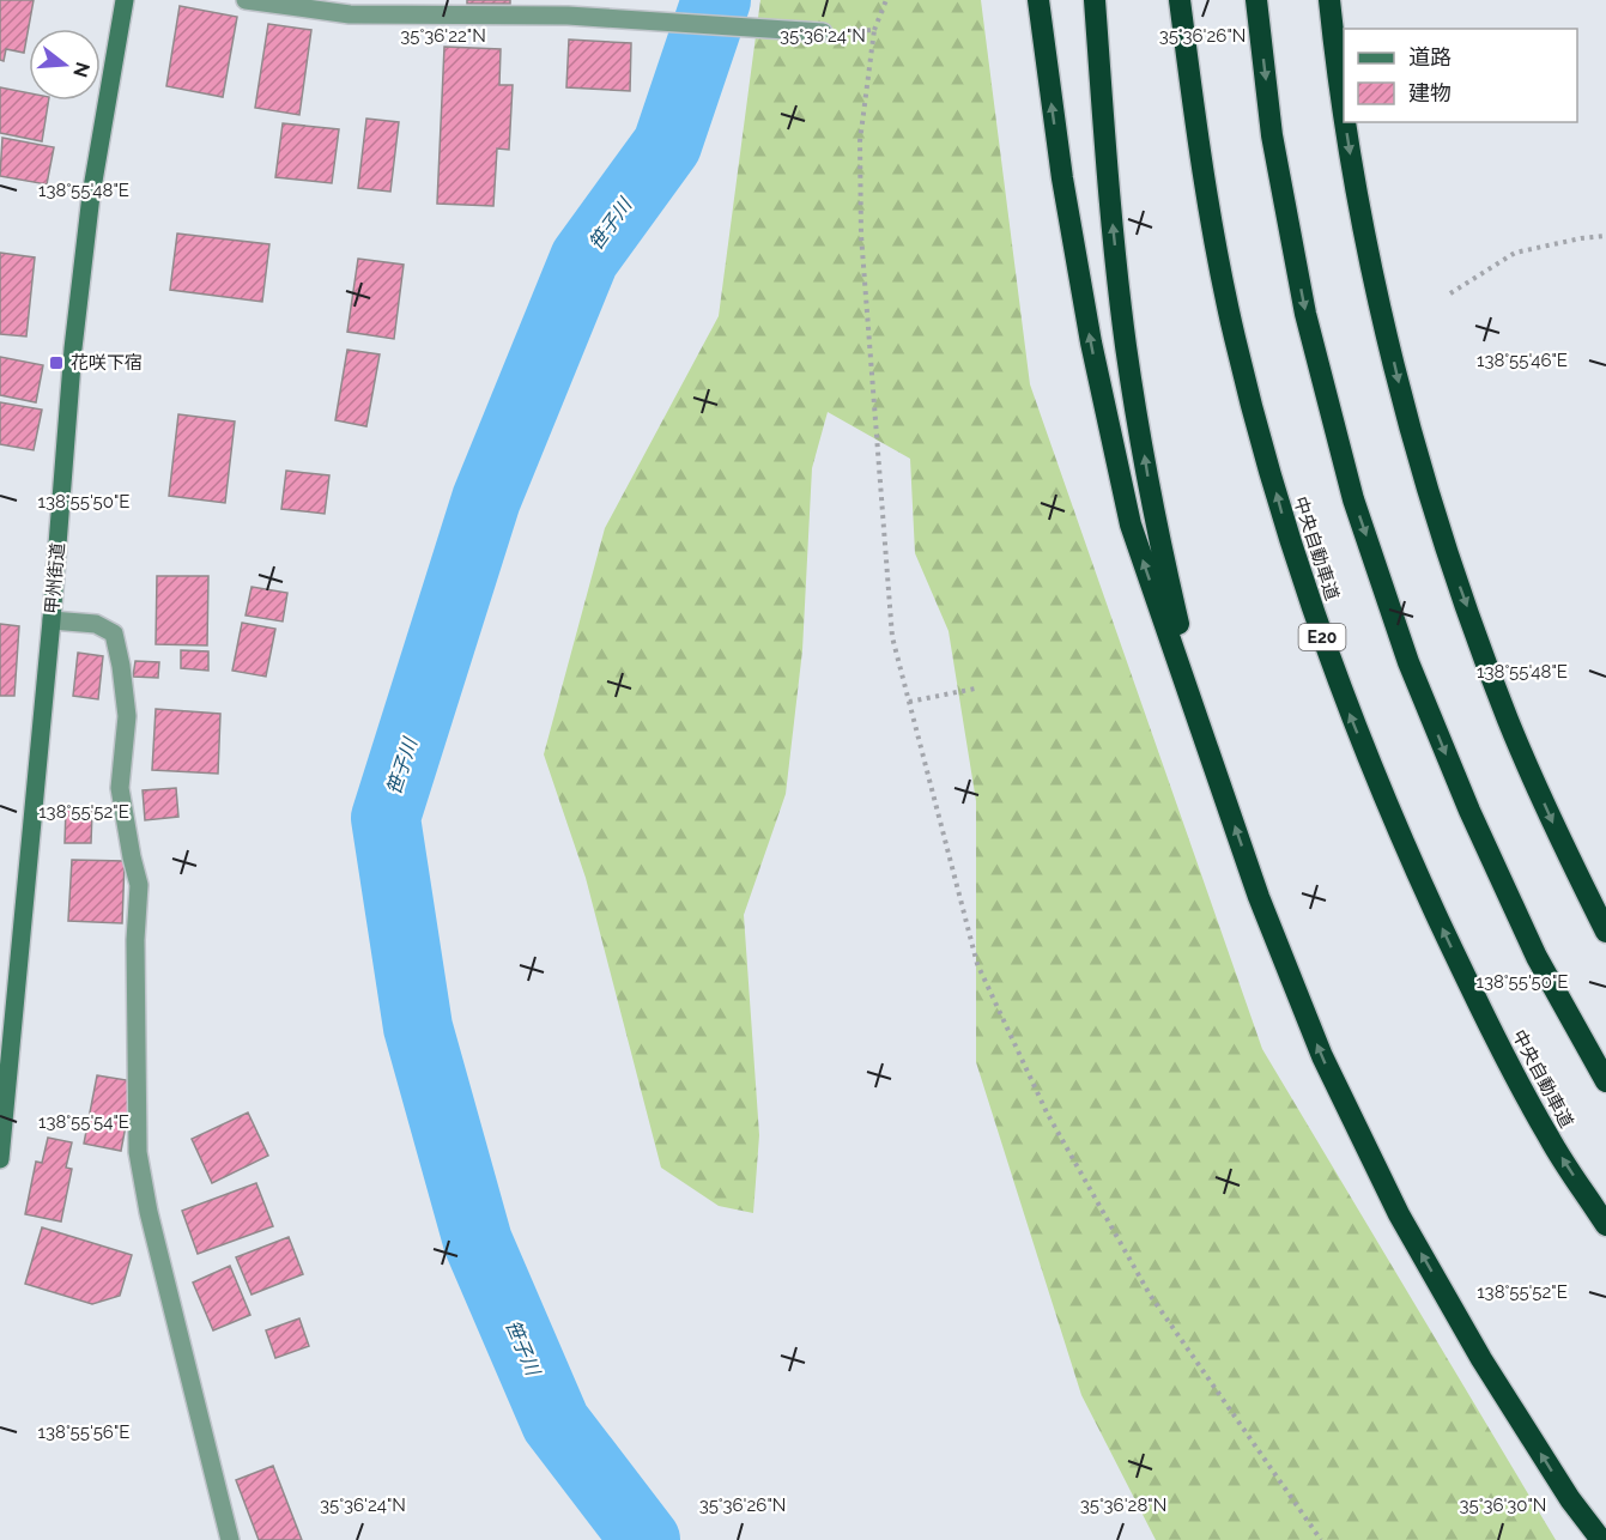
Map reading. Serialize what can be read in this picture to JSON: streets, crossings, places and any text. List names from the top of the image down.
{
  "streets": {
    "highway": ["中央自動車道", "E20"],
    "main road": ["甲州街道"]
  },
  "water": ["笹子川"],
  "places": {
    "transit": ["花咲下宿"]
  },
  "legend": ["道路", "建物"],
  "north": "right",
  "coordinates": [
    "35°36'22\"N",
    "35°36'24\"N",
    "35°36'26\"N",
    "138°55'48\"E",
    "138°55'46\"E",
    "138°55'50\"E",
    "138°55'52\"E",
    "138°55'54\"E",
    "138°55'56\"E",
    "35°36'28\"N",
    "35°36'30\"N"
  ]
}
